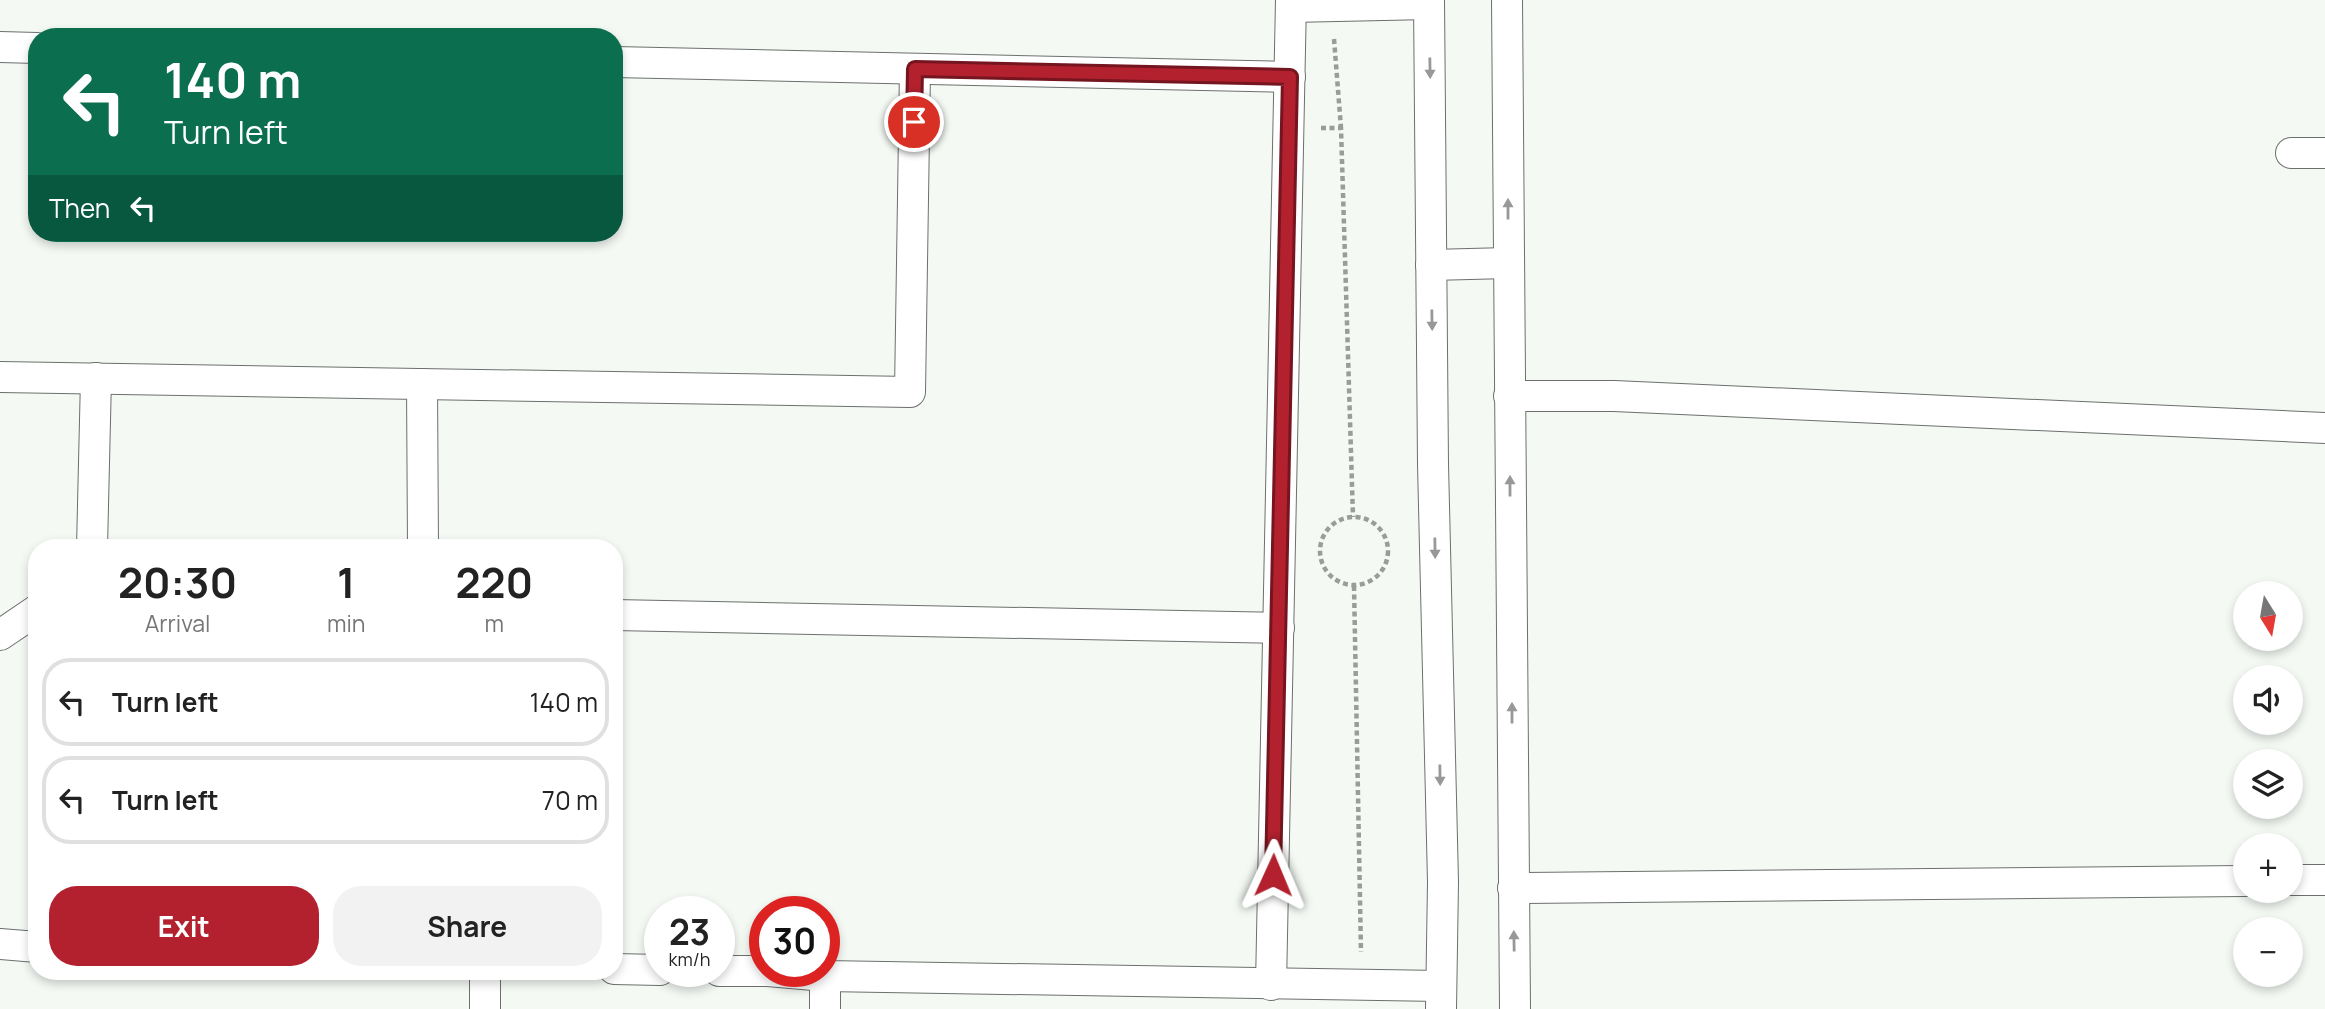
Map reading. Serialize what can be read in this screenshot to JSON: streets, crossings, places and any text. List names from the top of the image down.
{
  "north": "bottom",
  "page": {
    "turn": ["140 m", "Turn left"],
    "then": "Then",
    "eta": [
      "20:30",
      "Arrival",
      "1",
      "min",
      "220",
      "m"
    ],
    "map_buttons": ["+", "−"],
    "list": [
      {
        "name": "Turn left",
        "value": "140 m"
      },
      {
        "name": "Turn left",
        "value": "70 m"
      }
    ],
    "buttons": ["Exit", "Share"],
    "speed": "23 km/h",
    "limit": "30"
  }
}
